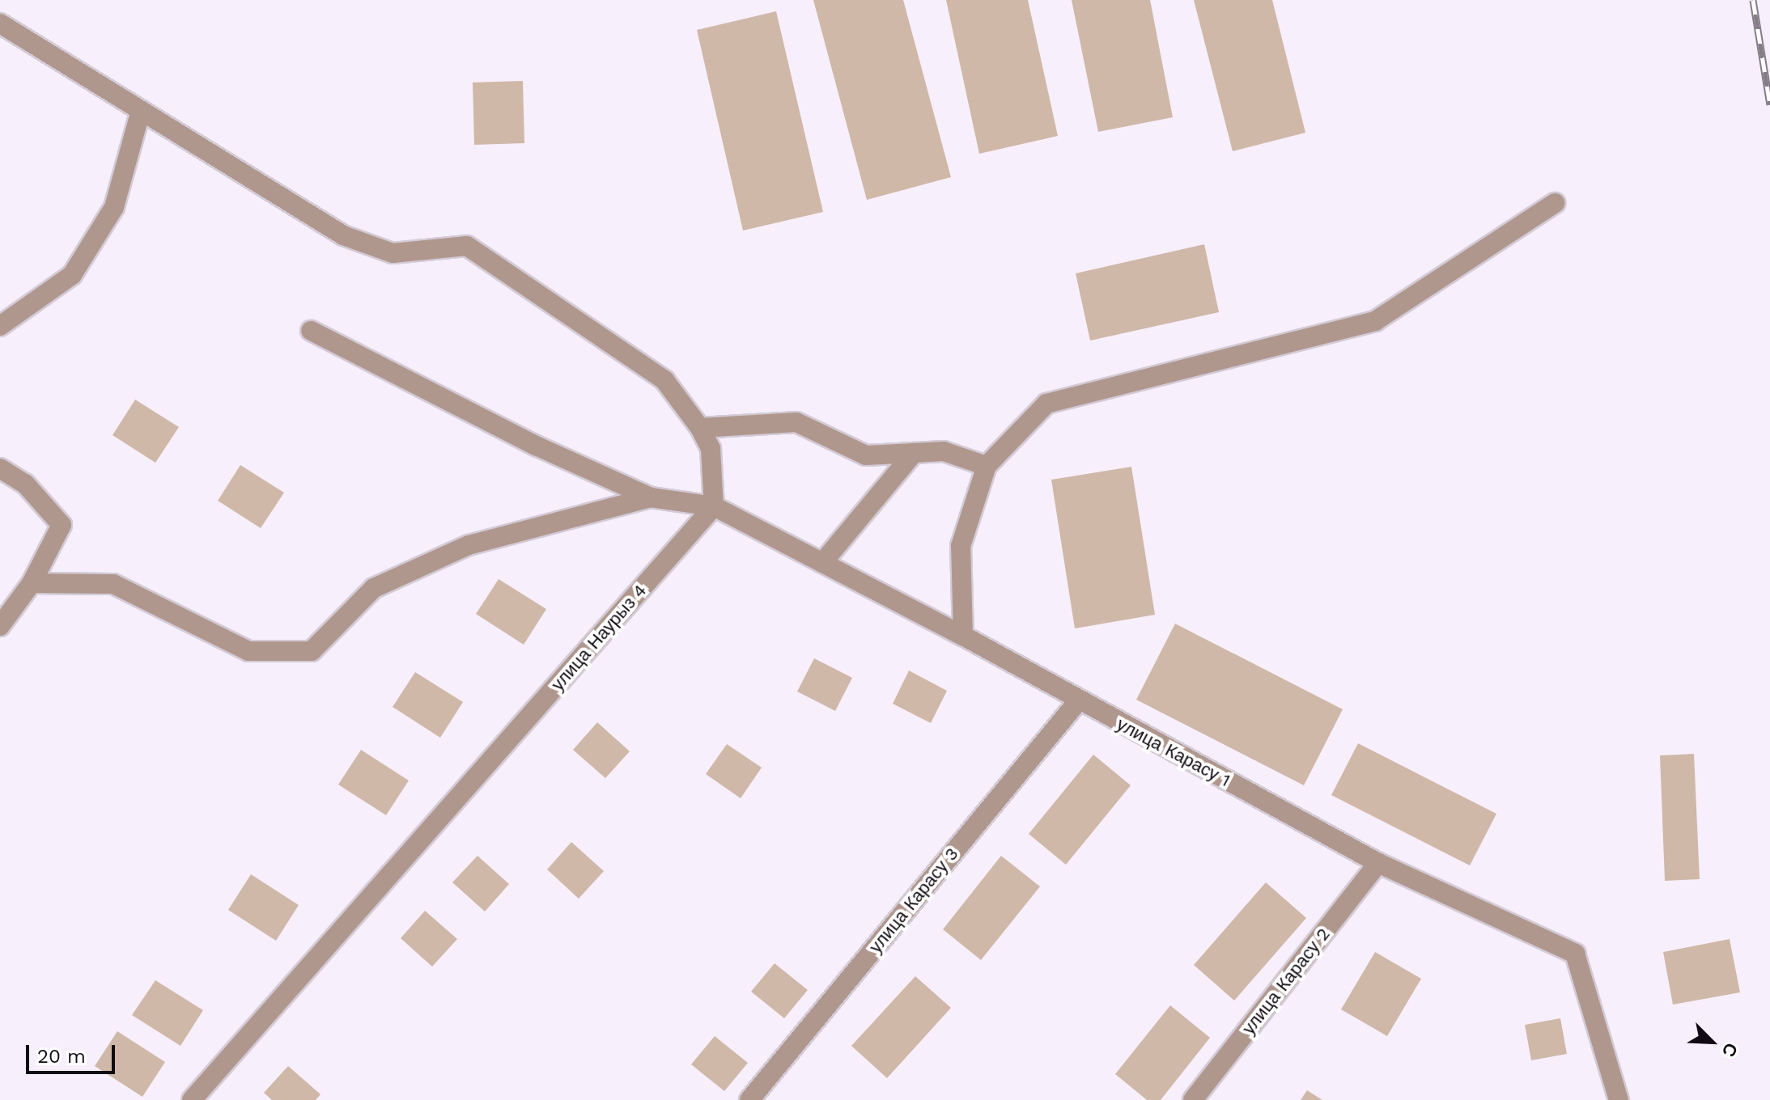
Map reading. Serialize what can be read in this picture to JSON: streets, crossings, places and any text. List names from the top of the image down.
{
  "streets": {
    "street": [
      "улица Наурыз 4",
      "улица Карасу 1",
      "улица Карасу 3",
      "улица Карасу 2"
    ]
  },
  "crossings": [
    ["улица Наурыз 4", "улица Карасу 1"],
    ["улица Карасу 1", "улица Карасу 3"],
    ["улица Карасу 1", "улица Карасу 2"]
  ],
  "scale_bar": "20 m",
  "north": "bottom right"
}
